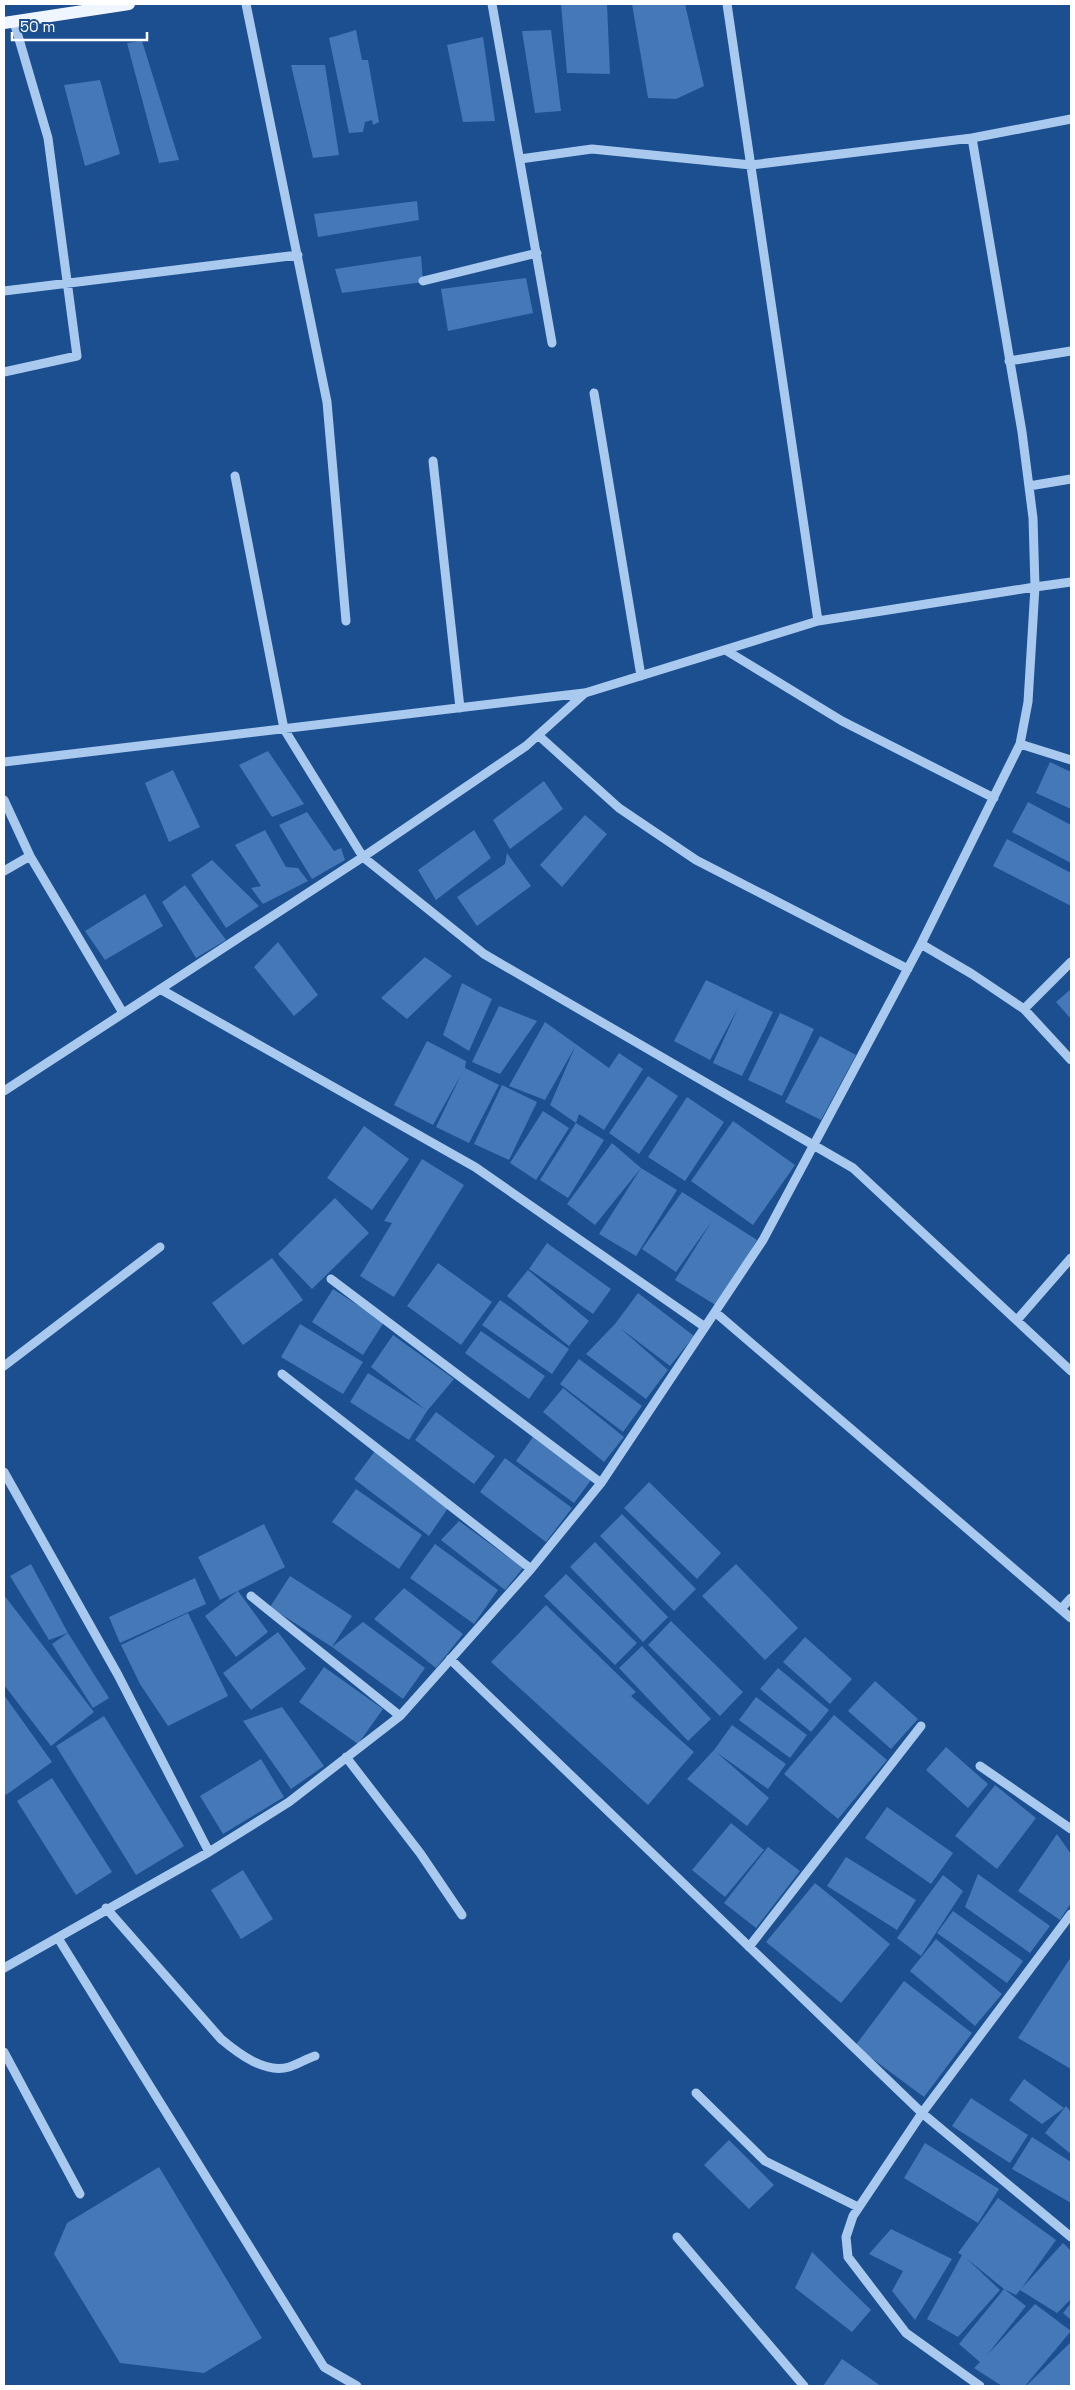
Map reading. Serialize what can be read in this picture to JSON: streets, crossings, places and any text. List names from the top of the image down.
{
  "scale_bar": "50 m"
}
